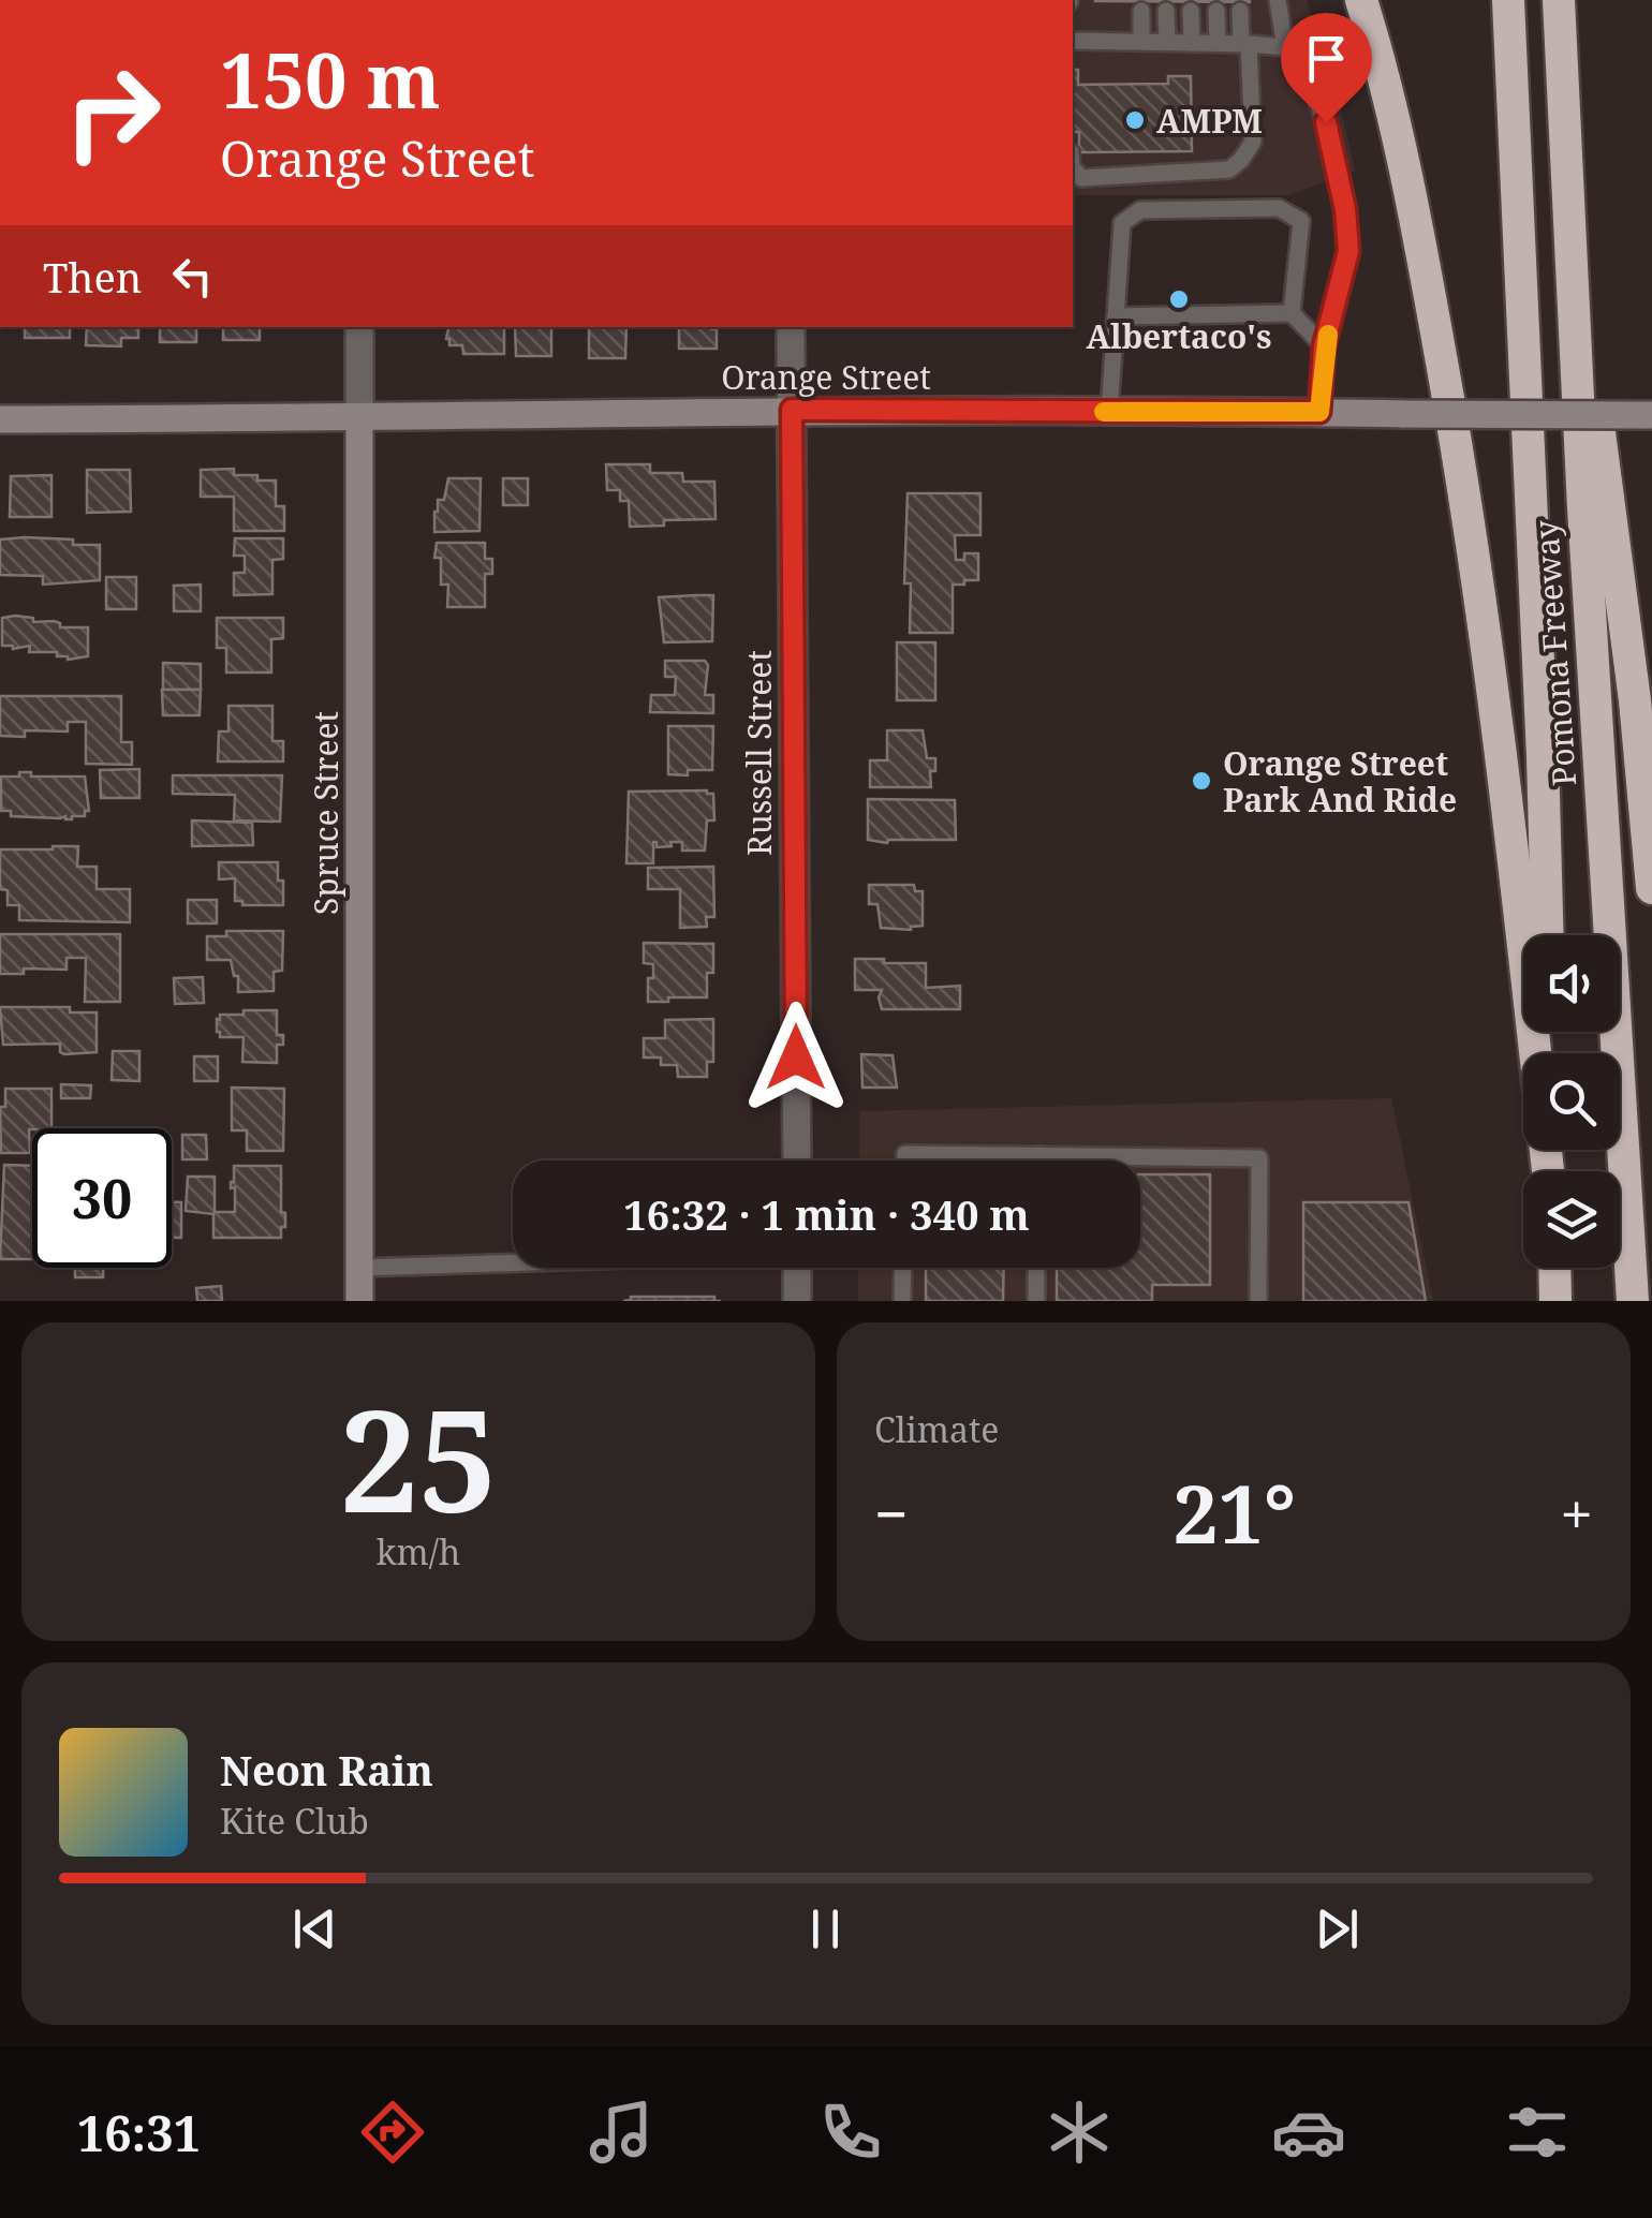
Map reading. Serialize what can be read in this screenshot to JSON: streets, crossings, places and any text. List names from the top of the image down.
{
  "streets": {
    "highway": ["Pomona Freeway"],
    "street": ["Orange Street", "Russell Street", "Spruce Street"]
  },
  "crossings": [
    ["Orange Street", "Russell Street"],
    ["Orange Street", "Spruce Street"]
  ],
  "places": ["AMPM", "Albertaco's", "Orange Street Park And Ride"],
  "page": {
    "turn": ["150 m", "Orange Street"],
    "then": "Then",
    "limit": "30",
    "trip": "16:32 · 1 min · 340 m",
    "tile": [
      ["25", "km/h"],
      "Climate"
    ],
    "heat": ["−", "21°", "+"],
    "song": ["Neon Rain", "Kite Club"],
    "tabs": "16:31"
  }
}
